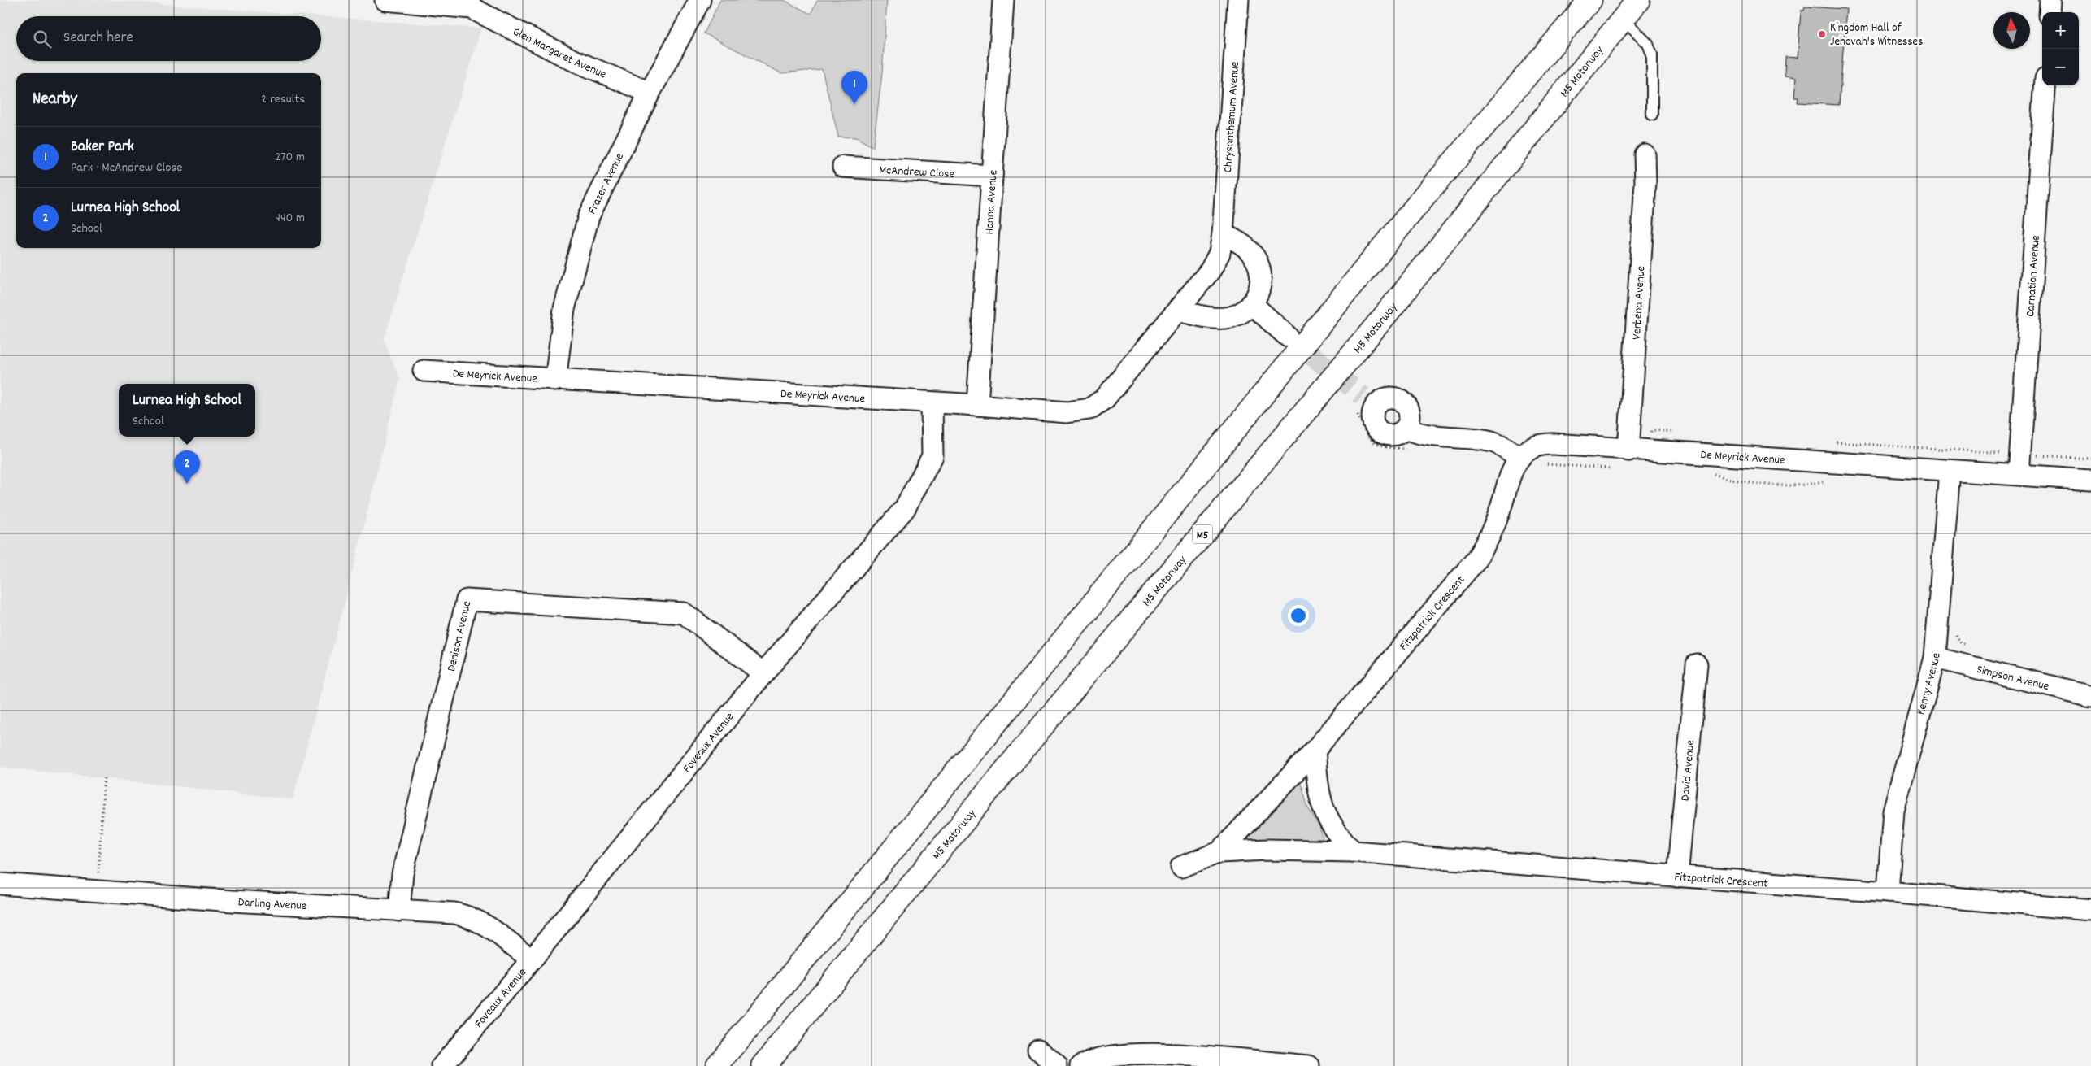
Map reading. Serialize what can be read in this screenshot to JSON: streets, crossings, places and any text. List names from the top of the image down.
{
  "streets": {
    "highway": ["M5 Motorway", "M5"],
    "street": [
      "Glen Margaret Avenue",
      "Chrysanthemum Avenue",
      "McAndrew Close",
      "Frazer Avenue",
      "Hanna Avenue",
      "Carnation Avenue",
      "Verbena Avenue",
      "De Meyrick Avenue",
      "Fitzpatrick Crescent",
      "Denison Avenue",
      "Simpson Avenue",
      "Kenny Avenue",
      "Foveaux Avenue",
      "David Avenue",
      "Darling Avenue"
    ]
  },
  "crossings": [
    ["Glen Margaret Avenue", "Frazer Avenue"],
    ["Chrysanthemum Avenue", "De Meyrick Avenue"],
    ["McAndrew Close", "Hanna Avenue"],
    ["Frazer Avenue", "De Meyrick Avenue"],
    ["Hanna Avenue", "De Meyrick Avenue"],
    ["Carnation Avenue", "De Meyrick Avenue"],
    ["Verbena Avenue", "De Meyrick Avenue"],
    ["De Meyrick Avenue", "Fitzpatrick Crescent"],
    ["De Meyrick Avenue", "Kenny Avenue"],
    ["De Meyrick Avenue", "Foveaux Avenue"],
    ["Fitzpatrick Crescent", "Kenny Avenue"],
    ["Fitzpatrick Crescent", "David Avenue"],
    ["Denison Avenue", "Foveaux Avenue"],
    ["Denison Avenue", "Darling Avenue"],
    ["Simpson Avenue", "Kenny Avenue"],
    ["Foveaux Avenue", "Darling Avenue"]
  ],
  "places": ["Kingdom Hall of Jehovah's Witnesses"],
  "north": "top",
  "page": {
    "map_buttons": ["+", "−"],
    "search": "Search here",
    "pins": ["1", "2"],
    "heading": ["Nearby", "2 results"],
    "list": [
      {
        "mark": "1",
        "name": "Baker Park",
        "note": "Park · McAndrew Close",
        "value": "270 m"
      },
      {
        "mark": "2",
        "name": "Lurnea High School",
        "note": "School",
        "value": "440 m"
      }
    ],
    "popup": ["Lurnea High School", "School"]
  }
}
